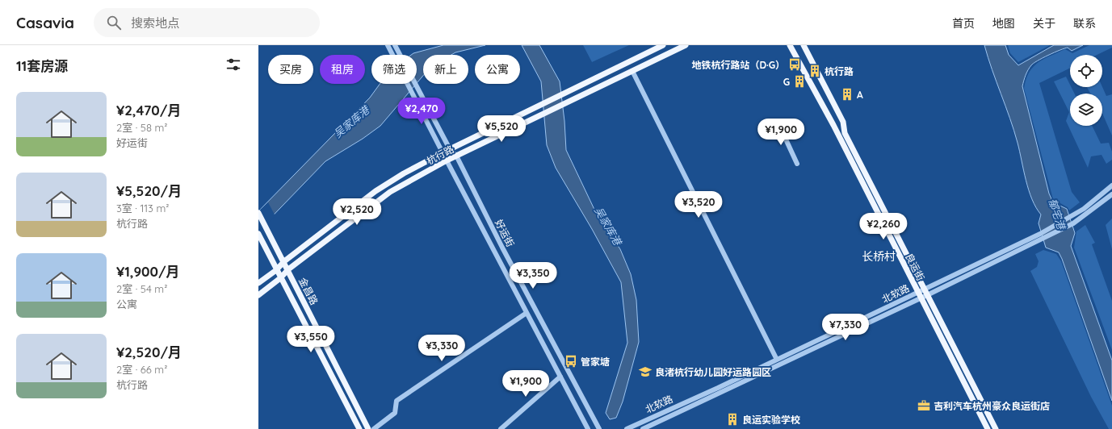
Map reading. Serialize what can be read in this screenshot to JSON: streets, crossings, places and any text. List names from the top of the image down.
{
  "streets": {
    "main road": ["杭行路", "良运街", "金昌路"],
    "street": ["好运街", "北软路"]
  },
  "crossings": [
    ["杭行路", "好运街"],
    ["杭行路", "金昌路"],
    ["良运街", "北软路"]
  ],
  "districts": ["长桥村"],
  "water": ["吴家库港", "郁宅港"],
  "places": {
    "bus stop": ["地铁杭行路站（D·G）", "管家塘"],
    "building": [
      "杭行路",
      "G",
      "A",
      "良运实验学校"
    ],
    "school or university": ["良渚杭行幼儿园好运路园区"],
    "office": ["吉利汽车杭州豪众良运街店"]
  },
  "page": {
    "header": "Casavia",
    "search": "搜索地点",
    "nav": [
      "首页",
      "地图",
      "关于",
      "联系"
    ],
    "heading": "11套房源",
    "chip": [
      "买房",
      "租房",
      "筛选",
      "新上",
      "公寓"
    ],
    "list": [
      {
        "name": "¥2,470/月",
        "note": "2室 · 58 m² · 好运街"
      },
      {
        "name": "¥5,520/月",
        "note": "3室 · 113 m² · 杭行路"
      },
      {
        "name": "¥1,900/月",
        "note": "2室 · 54 m² · 公寓"
      },
      {
        "name": "¥2,520/月",
        "note": "2室 · 66 m² · 杭行路"
      }
    ],
    "price": [
      "¥2,470",
      "¥5,520",
      "¥1,900",
      "¥3,520",
      "¥2,520",
      "¥2,260",
      "¥3,350",
      "¥7,330",
      "¥3,550",
      "¥3,330",
      "¥1,900"
    ]
  }
}
